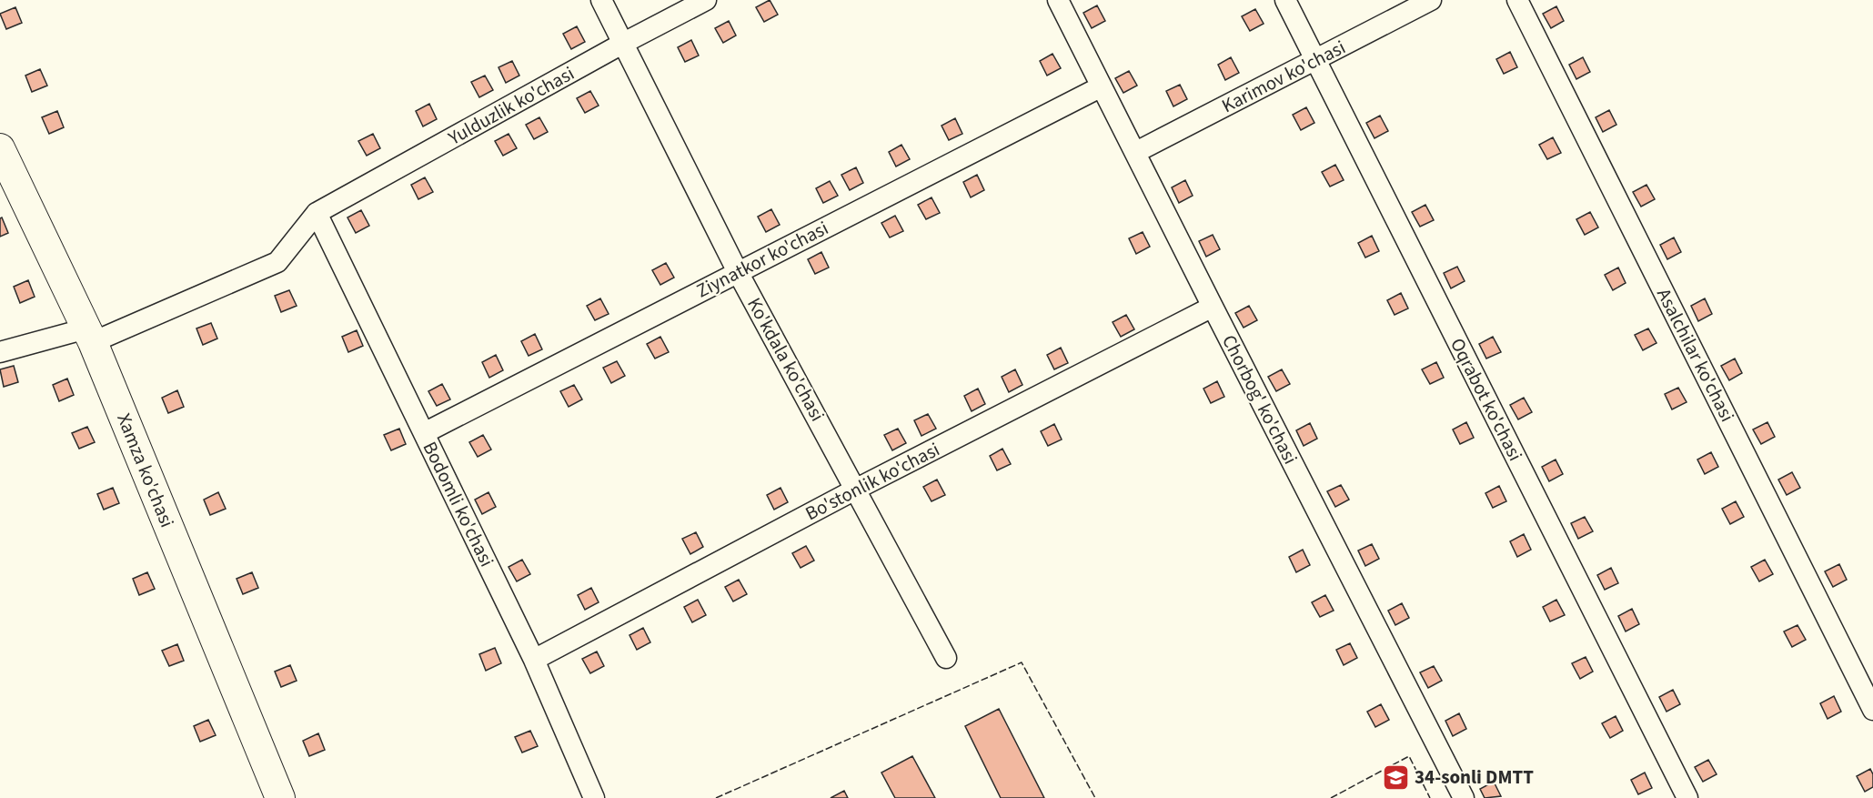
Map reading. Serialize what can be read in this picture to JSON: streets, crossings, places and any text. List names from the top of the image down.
{
  "streets": {
    "main road": ["Xamza ko'chasi"],
    "street": [
      "Karimov ko'chasi",
      "Yulduzlik ko'chasi",
      "Ziynatkor ko'chasi",
      "Asalchilar ko'chasi",
      "Ko'kdala ko'chasi",
      "Chorbog' ko'chasi",
      "Oqrabot ko'chasi",
      "Bo'stonlik ko'chasi",
      "Bodomli ko'chasi"
    ]
  },
  "crossings": [
    ["Karimov ko'chasi", "Chorbog' ko'chasi"],
    ["Karimov ko'chasi", "Oqrabot ko'chasi"],
    ["Yulduzlik ko'chasi", "Ko'kdala ko'chasi"],
    ["Yulduzlik ko'chasi", "Bodomli ko'chasi"],
    ["Ziynatkor ko'chasi", "Ko'kdala ko'chasi"],
    ["Ziynatkor ko'chasi", "Chorbog' ko'chasi"],
    ["Ziynatkor ko'chasi", "Bodomli ko'chasi"],
    ["Ko'kdala ko'chasi", "Bo'stonlik ko'chasi"],
    ["Chorbog' ko'chasi", "Bo'stonlik ko'chasi"],
    ["Bo'stonlik ko'chasi", "Bodomli ko'chasi"]
  ],
  "places": {
    "school or university": ["34-sonli DMTT"]
  }
}
